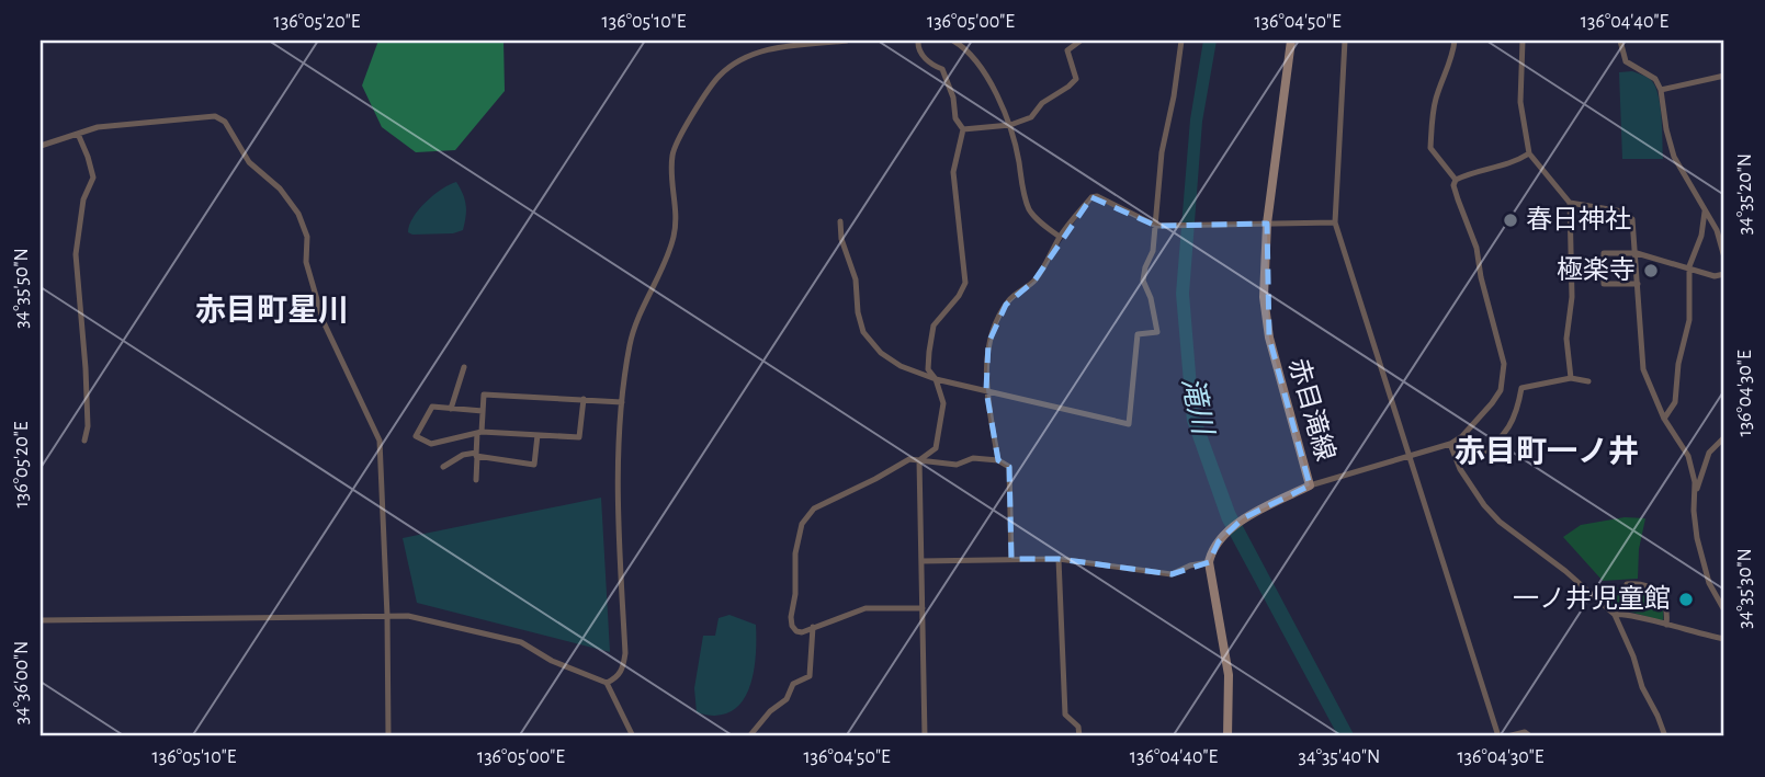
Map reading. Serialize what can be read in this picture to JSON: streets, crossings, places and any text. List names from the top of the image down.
{
  "streets": {
    "main road": ["赤目滝線"]
  },
  "districts": ["赤目町星川", "赤目町一ノ井"],
  "water": ["滝川"],
  "places": ["春日神社", "極楽寺", "一ノ井児童館"],
  "coordinates": [
    "136°05'20\"E",
    "136°05'10\"E",
    "136°05'00\"E",
    "136°04'50\"E",
    "136°04'40\"E",
    "34°35'20\"N",
    "34°35'50\"N",
    "136°04'30\"E",
    "34°35'30\"N",
    "34°36'00\"N",
    "34°35'40\"N"
  ]
}
